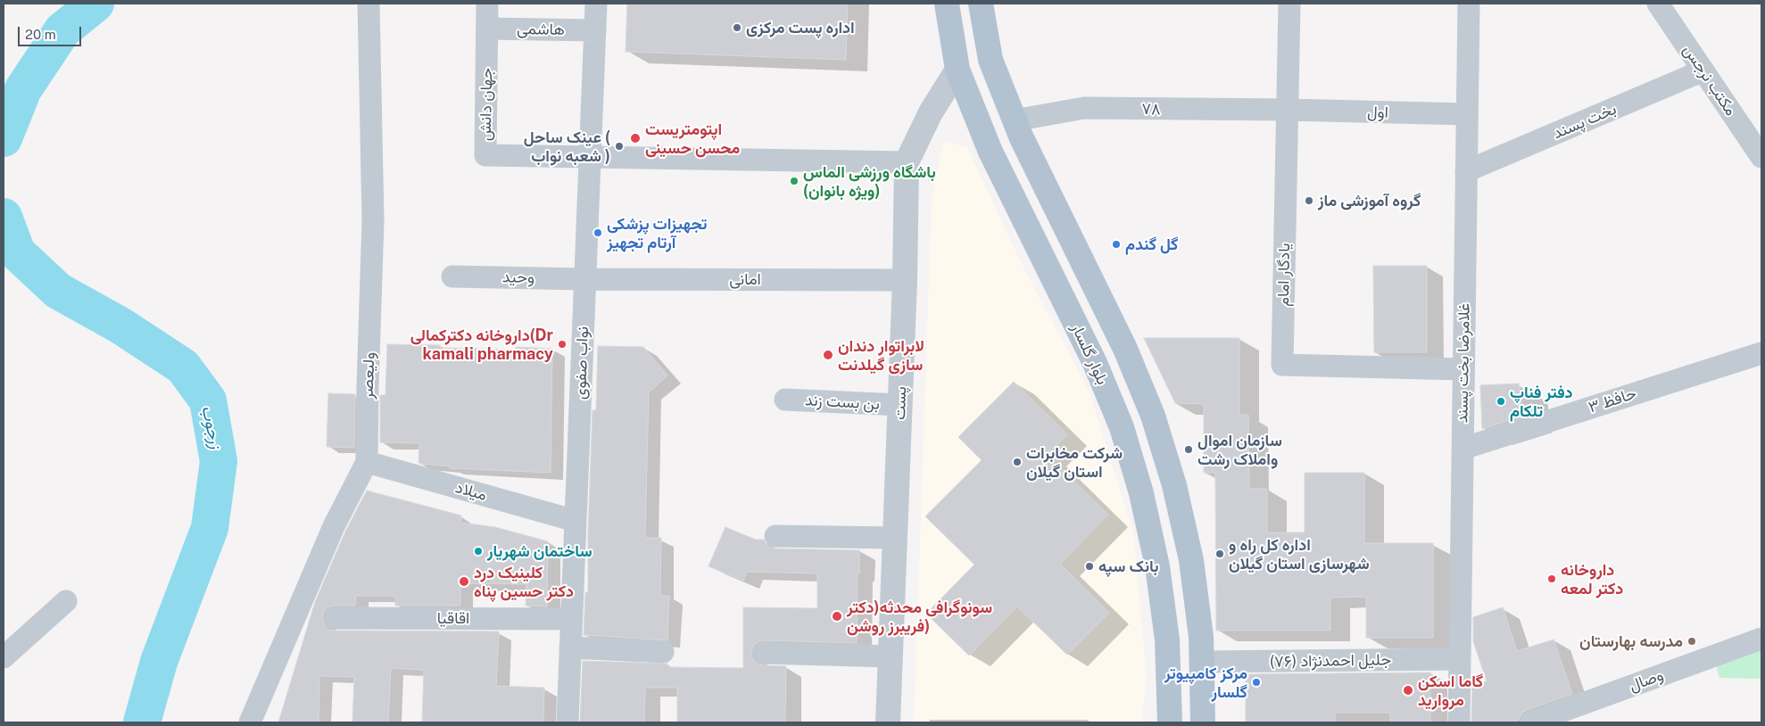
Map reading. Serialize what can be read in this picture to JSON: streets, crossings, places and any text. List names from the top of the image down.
{
  "streets": {
    "main road": ["بلوار گلسار"],
    "street": [
      "هاشمی",
      "مکتب نرجس",
      "جهان دانش",
      "۷۸",
      "اول",
      "بخت پسند",
      "یادگار امام",
      "وحید",
      "امانی",
      "نواب صفوی",
      "غلامرضا بخت پسند",
      "ولیعصر",
      "حافظ ۳",
      "بن بست زند",
      "پست",
      "میلاد",
      "اقاقیا",
      "جلیل احمدنژاد (۷۶)",
      "وصال"
    ]
  },
  "crossings": [
    ["هاشمی", "جهان دانش"],
    ["هاشمی", "نواب صفوی"],
    ["مکتب نرجس", "بخت پسند"],
    ["جهان دانش", "نواب صفوی"],
    ["۷۸", "اول"],
    ["۷۸", "یادگار امام"],
    ["اول", "یادگار امام"],
    ["اول", "غلامرضا بخت پسند"],
    ["بخت پسند", "غلامرضا بخت پسند"],
    ["یادگار امام", "غلامرضا بخت پسند"],
    ["وحید", "امانی"],
    ["وحید", "نواب صفوی"],
    ["امانی", "نواب صفوی"],
    ["امانی", "پست"],
    ["بلوار گلسار", "پست"],
    ["نواب صفوی", "میلاد"],
    ["نواب صفوی", "اقاقیا"],
    ["غلامرضا بخت پسند", "حافظ ۳"],
    ["غلامرضا بخت پسند", "جلیل احمدنژاد (۷۶)"],
    ["ولیعصر", "میلاد"],
    ["بن بست زند", "پست"]
  ],
  "water": ["زرجوب"],
  "places": [
    "اداره پست مرکزی",
    "اپتومتریست محسن حسینی",
    "عینک ساحل ( شعبه نواب )",
    "باشگاه ورزشی الماس (ویژه بانوان)",
    "گروه آموزشی ماز",
    "تجهیزات پزشکی آرتام تجهیز",
    "گل گندم",
    "داروخانه دکترکمالی(Dr kamali pharmacy",
    "لابراتوار دندان سازی گیلدنت",
    "دفتر فناپ تلکام",
    "سازمان اموال واملاک رشت",
    "شرکت مخابرات استان گیلان",
    "ساختمان شهریار",
    "اداره کل راه و شهرسازی استان گیلان",
    "بانک سپه",
    "داروخانه دکتر لمعه",
    "کلینیک درد دکتر حسین پناه",
    "سونوگرافی محدثه(دکتر فریبرز روشن)",
    "مدرسه بهارستان",
    "مرکز کامپیوتر گلسار",
    "گاما اسکن مروارید"
  ],
  "scale_bar": "20 m"
}
